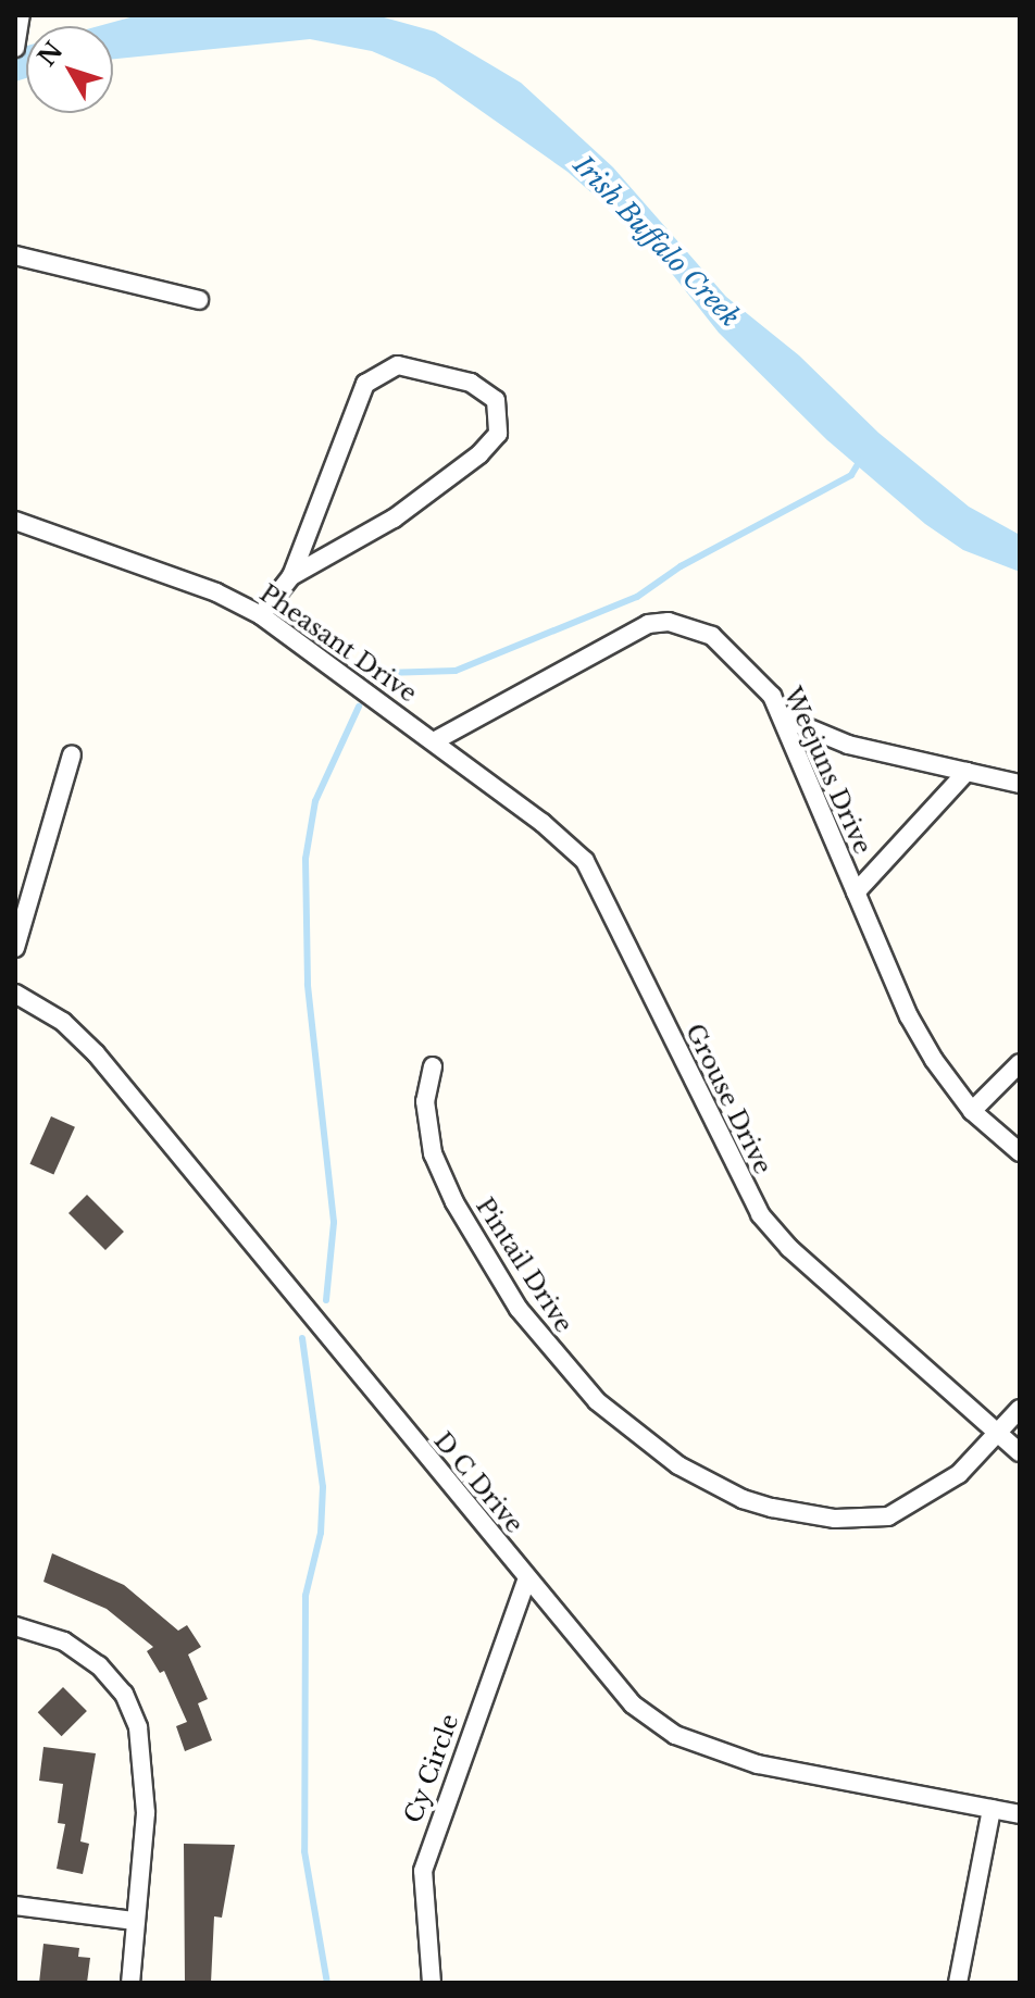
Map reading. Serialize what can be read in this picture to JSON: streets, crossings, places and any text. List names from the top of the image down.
{
  "streets": {
    "street": [
      "Pheasant Drive",
      "Weejuns Drive",
      "Grouse Drive",
      "Pintail Drive",
      "D C Drive",
      "Cy Circle"
    ]
  },
  "crossings": [
    ["Pheasant Drive", "Weejuns Drive"],
    ["Pheasant Drive", "Grouse Drive"],
    ["Weejuns Drive", "Grouse Drive"],
    ["Grouse Drive", "Pintail Drive"],
    ["D C Drive", "Cy Circle"]
  ],
  "water": ["Irish Buffalo Creek"],
  "north": "top left"
}
